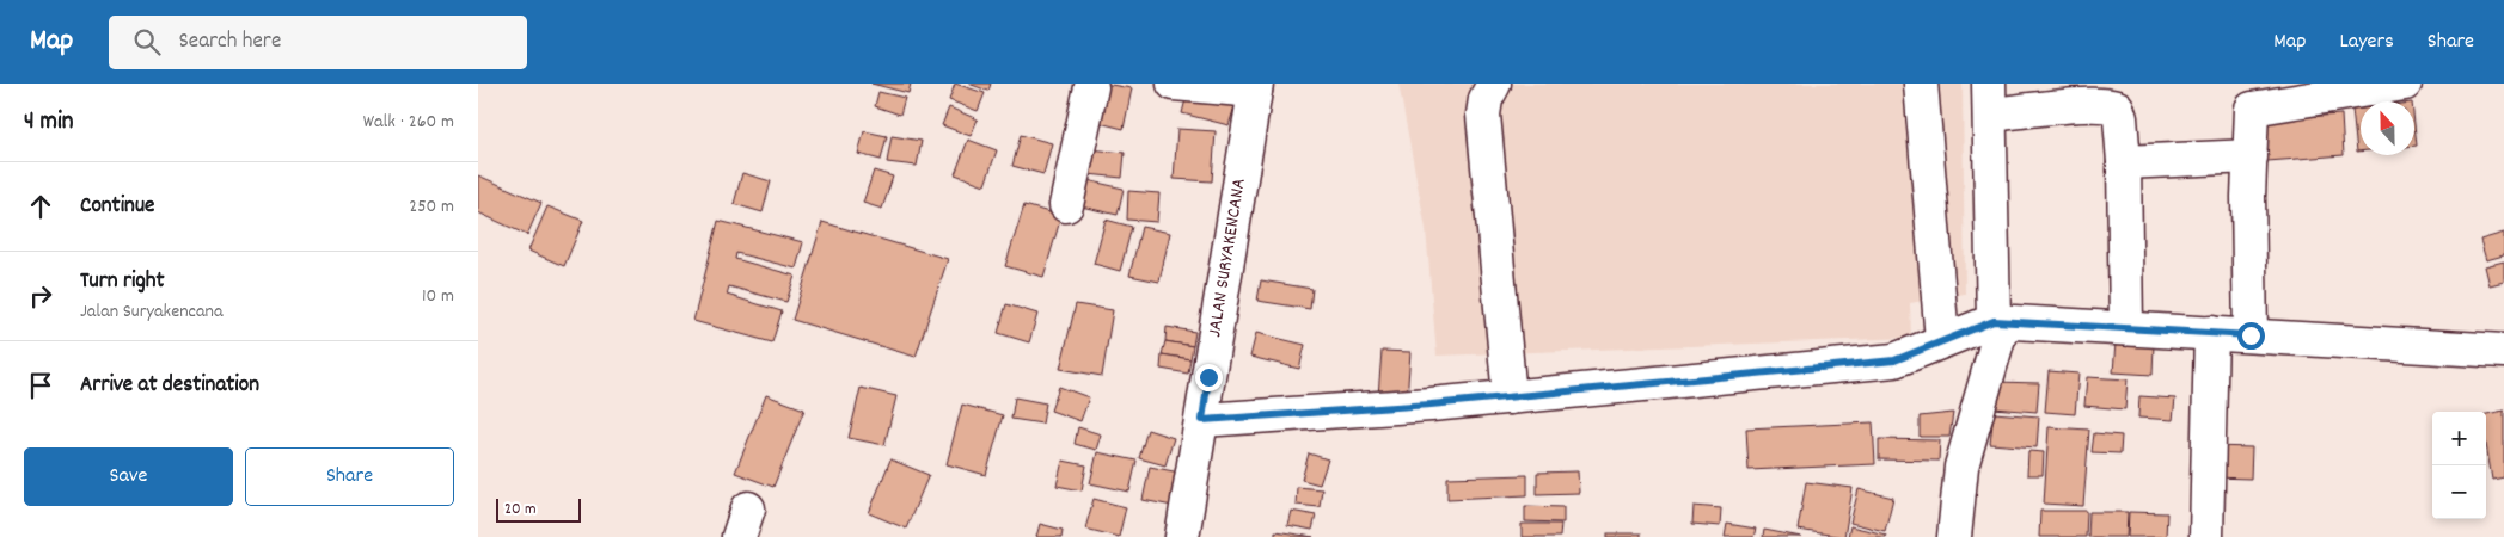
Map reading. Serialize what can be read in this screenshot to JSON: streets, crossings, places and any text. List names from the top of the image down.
{
  "streets": {
    "street": ["JALAN SURYAKENCANA"]
  },
  "scale_bar": "20 m",
  "north": "top",
  "page": {
    "header": "Map",
    "search": "Search here",
    "nav": ["Map", "Layers", "Share"],
    "heading": ["4 min", "Walk · 260 m"],
    "list": [
      ["Continue", "250 m"],
      ["Turn right", "Jalan Suryakencana", "10 m"],
      "Arrive at destination"
    ],
    "map_buttons": ["+", "−"],
    "buttons": ["Save", "Share"],
    "scale": "20 m"
  }
}
